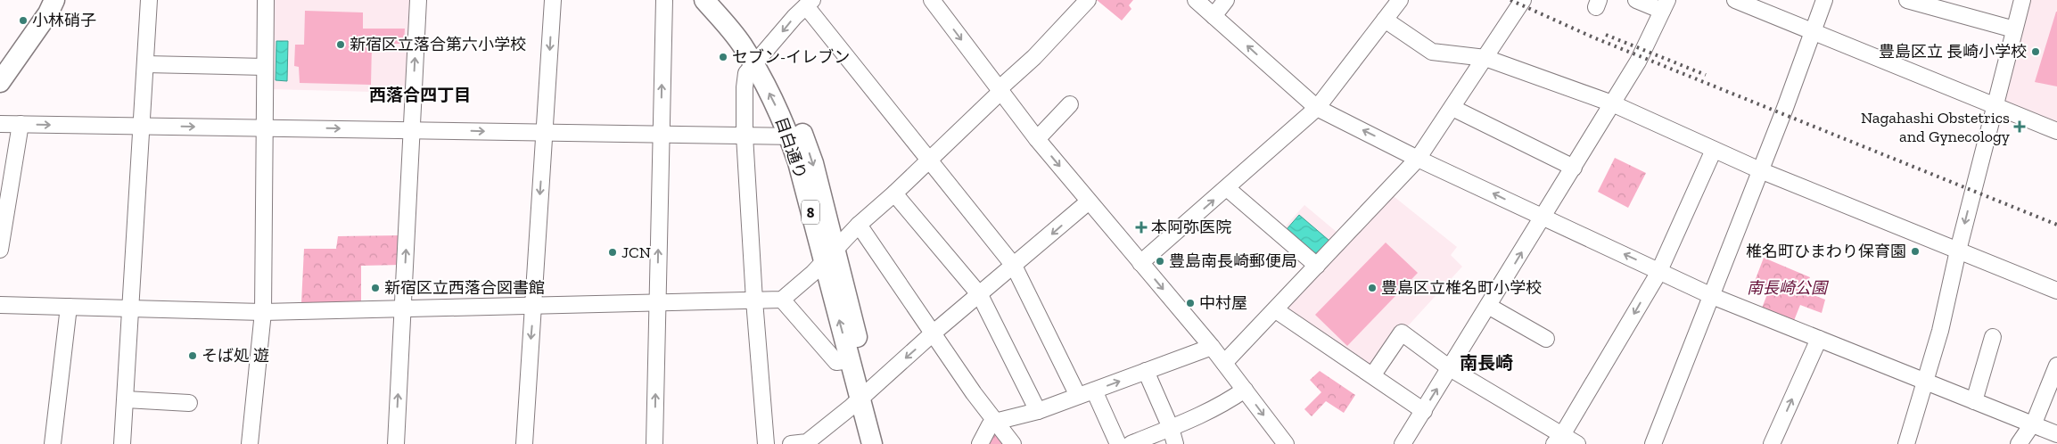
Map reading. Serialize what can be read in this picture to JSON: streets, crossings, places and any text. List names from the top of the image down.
{
  "streets": {
    "main road": ["目白通り", "8"]
  },
  "districts": ["西落合四丁目", "南長崎"],
  "parks": ["南長崎公園"],
  "places": {
    "other": [
      "小林硝子",
      "新宿区立落合第六小学校",
      "豊島区立 長崎小学校",
      "セブン-イレブン",
      "椎名町ひまわり保育園",
      "JCN",
      "豊島南長崎郵便局",
      "新宿区立西落合図書館",
      "豊島区立椎名町小学校",
      "中村屋",
      "そば処 遊"
    ],
    "health": ["Nagahashi Obstetrics and Gynecology", "本阿弥医院"]
  }
}
